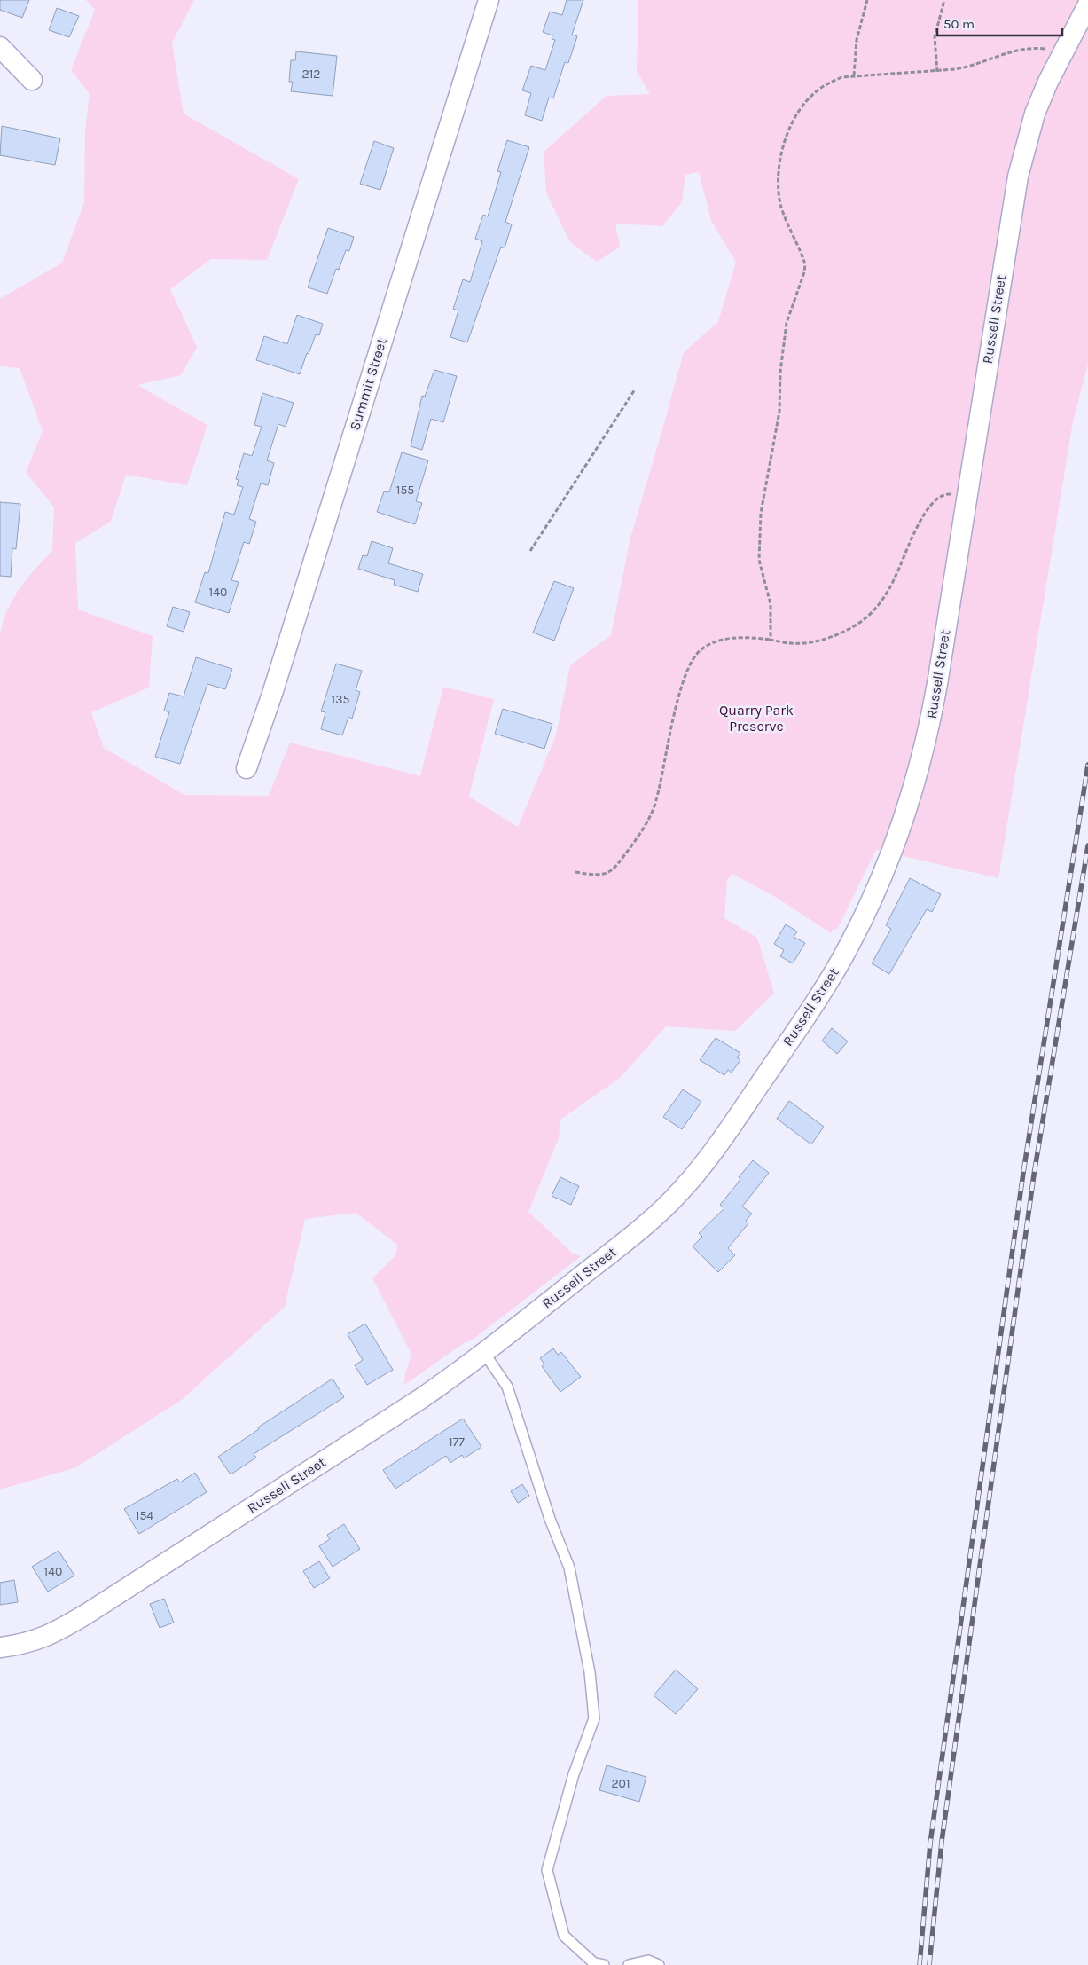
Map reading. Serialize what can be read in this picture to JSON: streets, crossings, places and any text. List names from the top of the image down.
{
  "streets": {
    "street": ["Russell Street", "Summit Street"]
  },
  "parks": ["Quarry Park Preserve"],
  "house_numbers": [
    "212",
    "155",
    "140",
    "135",
    "177",
    "154",
    "140",
    "201"
  ],
  "scale_bar": "50 m"
}
